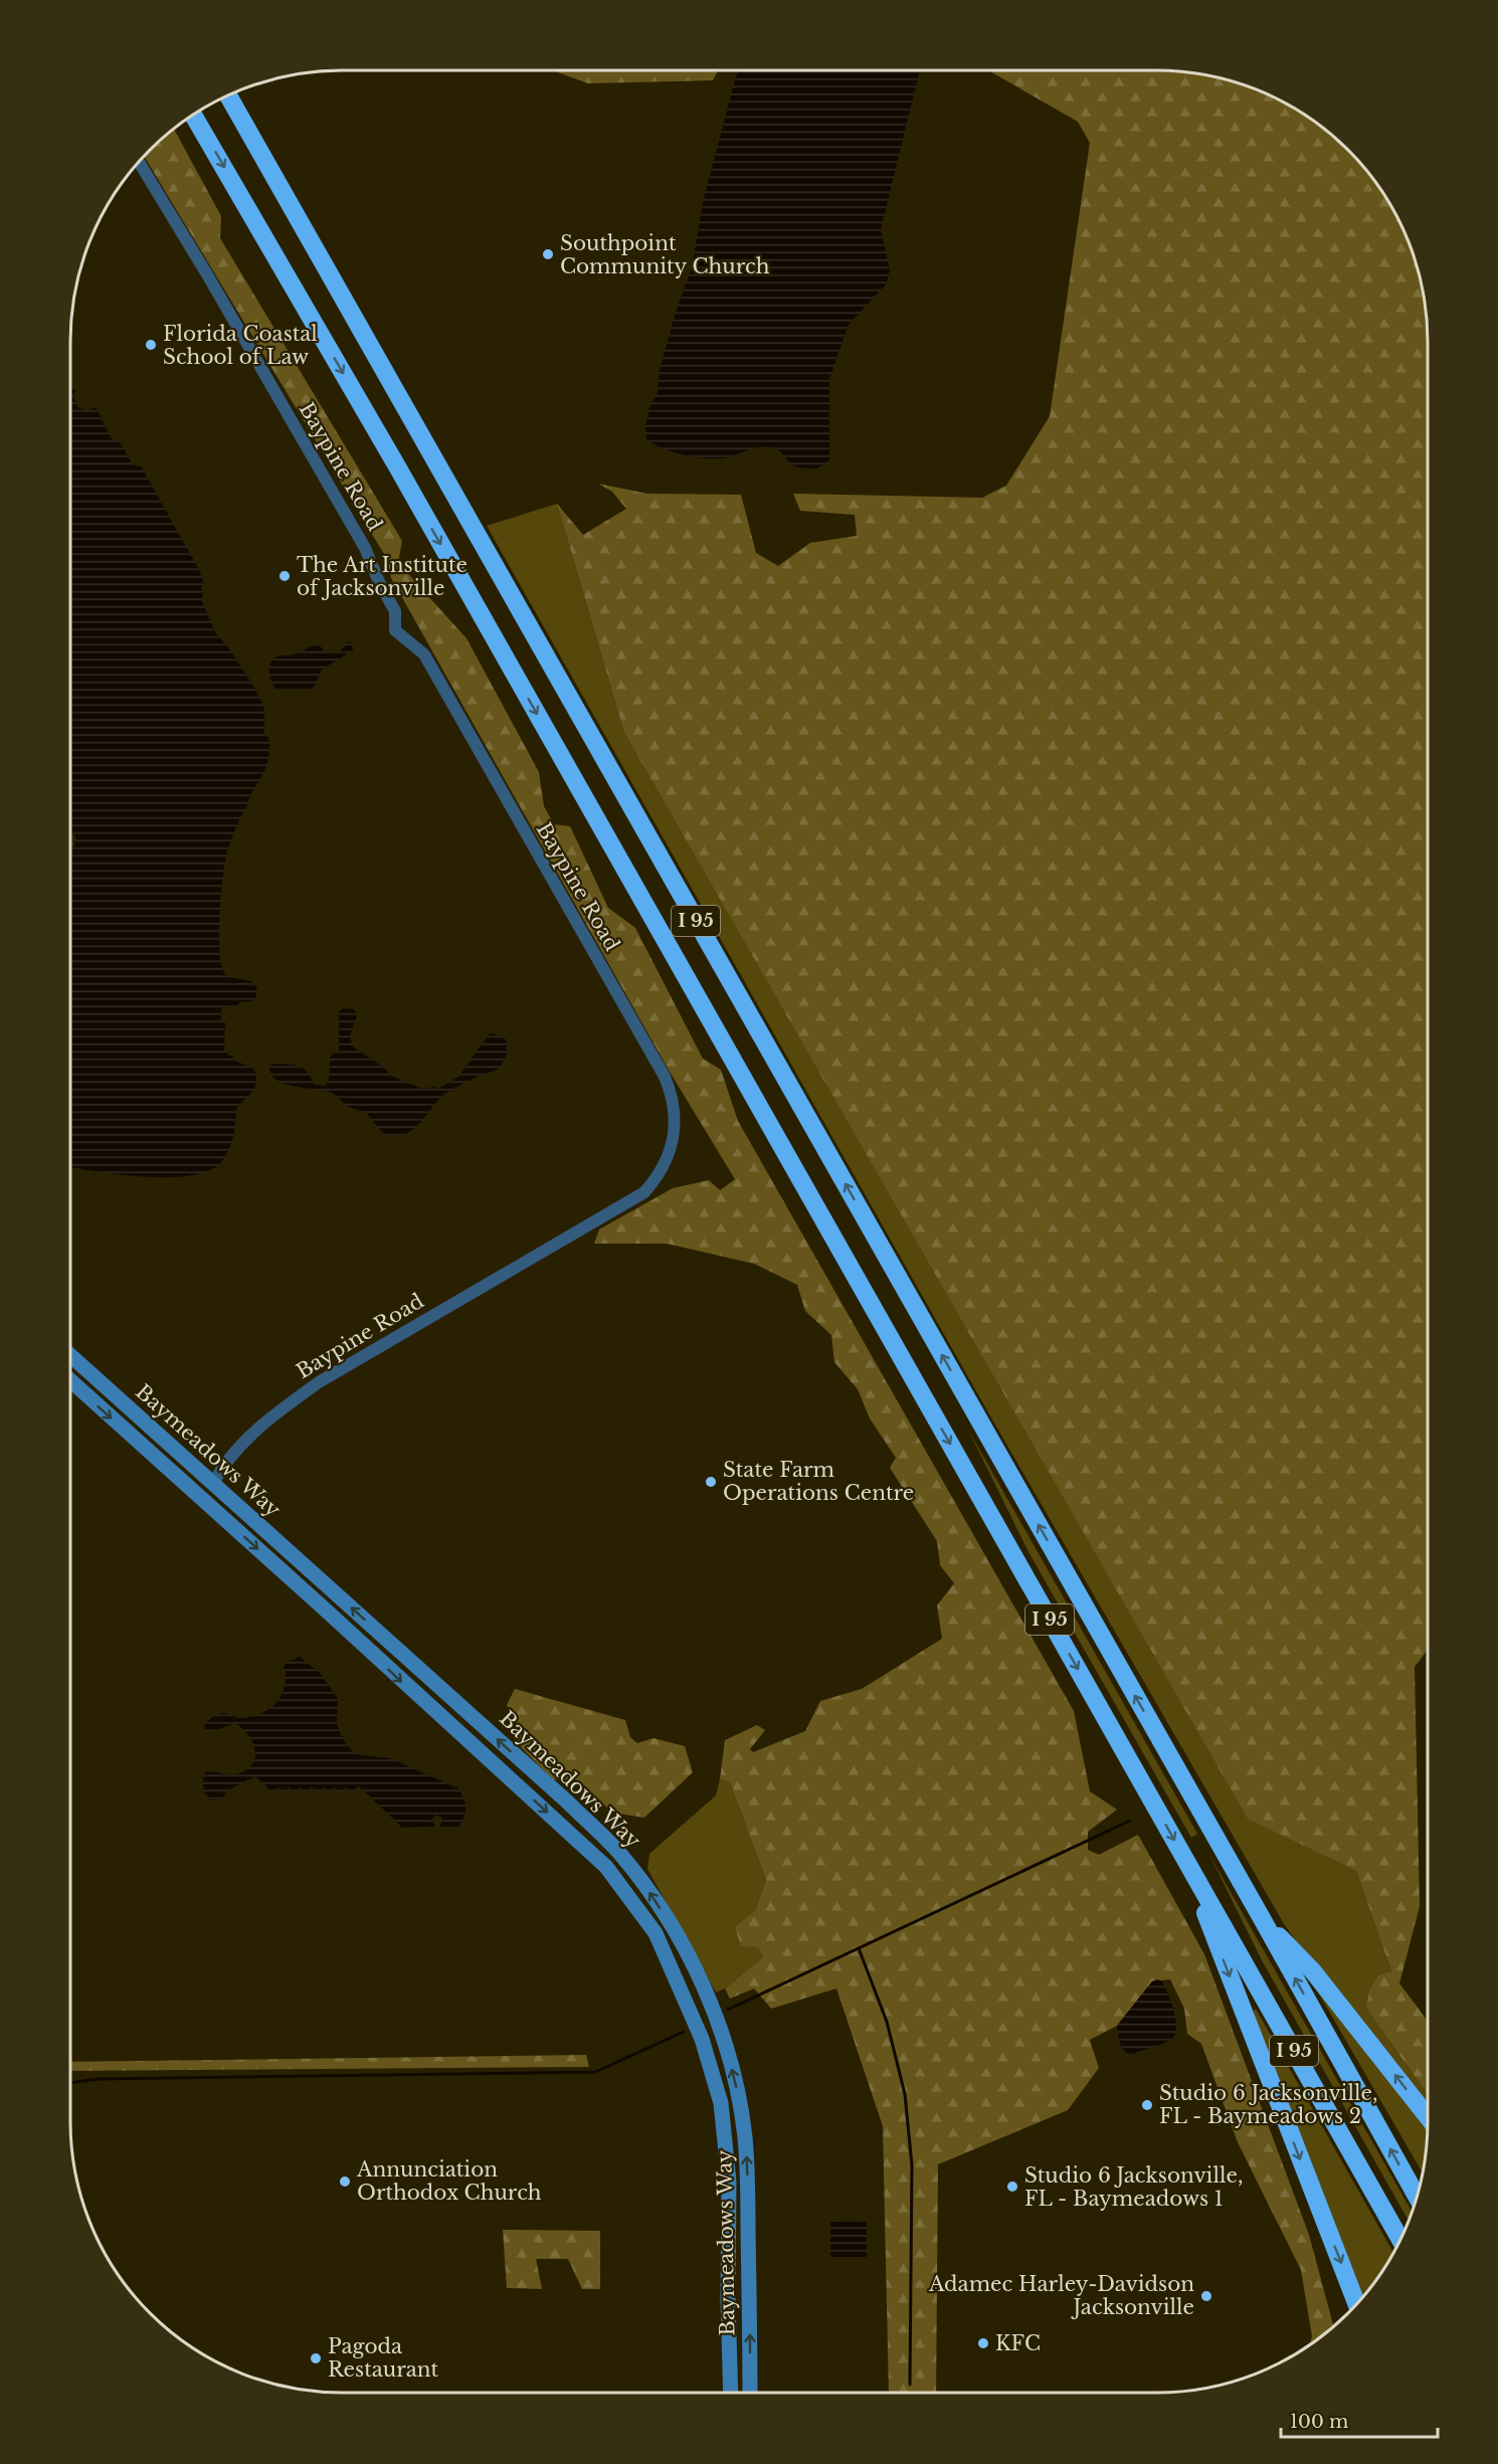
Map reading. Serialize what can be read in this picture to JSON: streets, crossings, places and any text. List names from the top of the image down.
{
  "streets": {
    "highway": ["I 95"],
    "street": ["Baypine Road", "Baymeadows Way"]
  },
  "crossings": [
    ["Baypine Road", "Baymeadows Way"]
  ],
  "places": [
    "Southpoint Community Church",
    "Florida Coastal School of Law",
    "The Art Institute of Jacksonville",
    "State Farm Operations Centre",
    "Studio 6 Jacksonville, FL - Baymeadows 2",
    "Annunciation Orthodox Church",
    "Studio 6 Jacksonville, FL - Baymeadows 1",
    "Adamec Harley-Davidson Jacksonville",
    "KFC",
    "Pagoda Restaurant"
  ],
  "scale_bar": "100 m"
}
